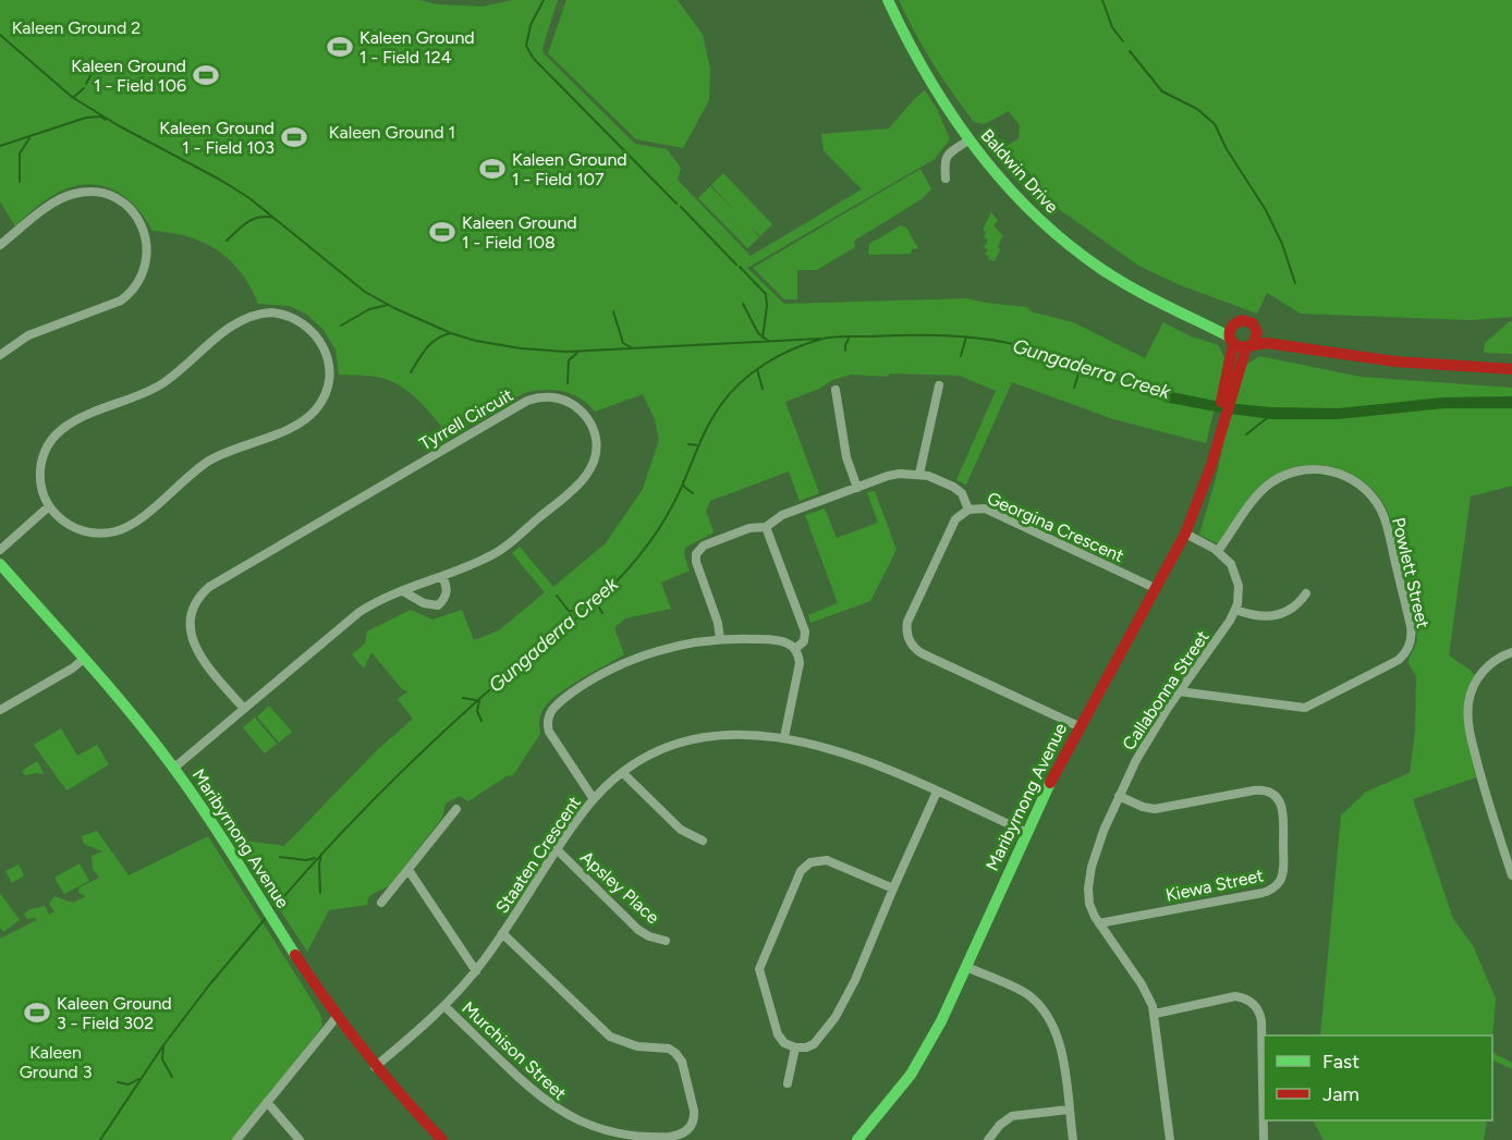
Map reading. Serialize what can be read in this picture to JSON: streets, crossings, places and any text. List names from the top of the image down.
{
  "streets": {
    "street": [
      "Baldwin Drive",
      "Tyrrell Circuit",
      "Georgina Crescent",
      "Powlett Street",
      "Callabonna Street",
      "Maribyrnong Avenue",
      "Staaten Crescent",
      "Kiewa Street",
      "Apsley Place",
      "Murchison Street"
    ]
  },
  "crossings": [
    ["Baldwin Drive", "Maribyrnong Avenue"],
    ["Tyrrell Circuit", "Maribyrnong Avenue"],
    ["Georgina Crescent", "Maribyrnong Avenue"],
    ["Powlett Street", "Callabonna Street"],
    ["Callabonna Street", "Kiewa Street"],
    ["Maribyrnong Avenue", "Staaten Crescent"],
    ["Staaten Crescent", "Apsley Place"],
    ["Staaten Crescent", "Murchison Street"]
  ],
  "water": ["Gungaderra Creek"],
  "parks": ["Kaleen Ground 2", "Kaleen Ground 1", "Kaleen Ground 3"],
  "places": {
    "sports": [
      "Kaleen Ground 1 - Field 124",
      "Kaleen Ground 1 - Field 106",
      "Kaleen Ground 1 - Field 103",
      "Kaleen Ground 1 - Field 107",
      "Kaleen Ground 1 - Field 108",
      "Kaleen Ground 3 - Field 302"
    ]
  },
  "legend": ["Fast", "Jam"]
}
